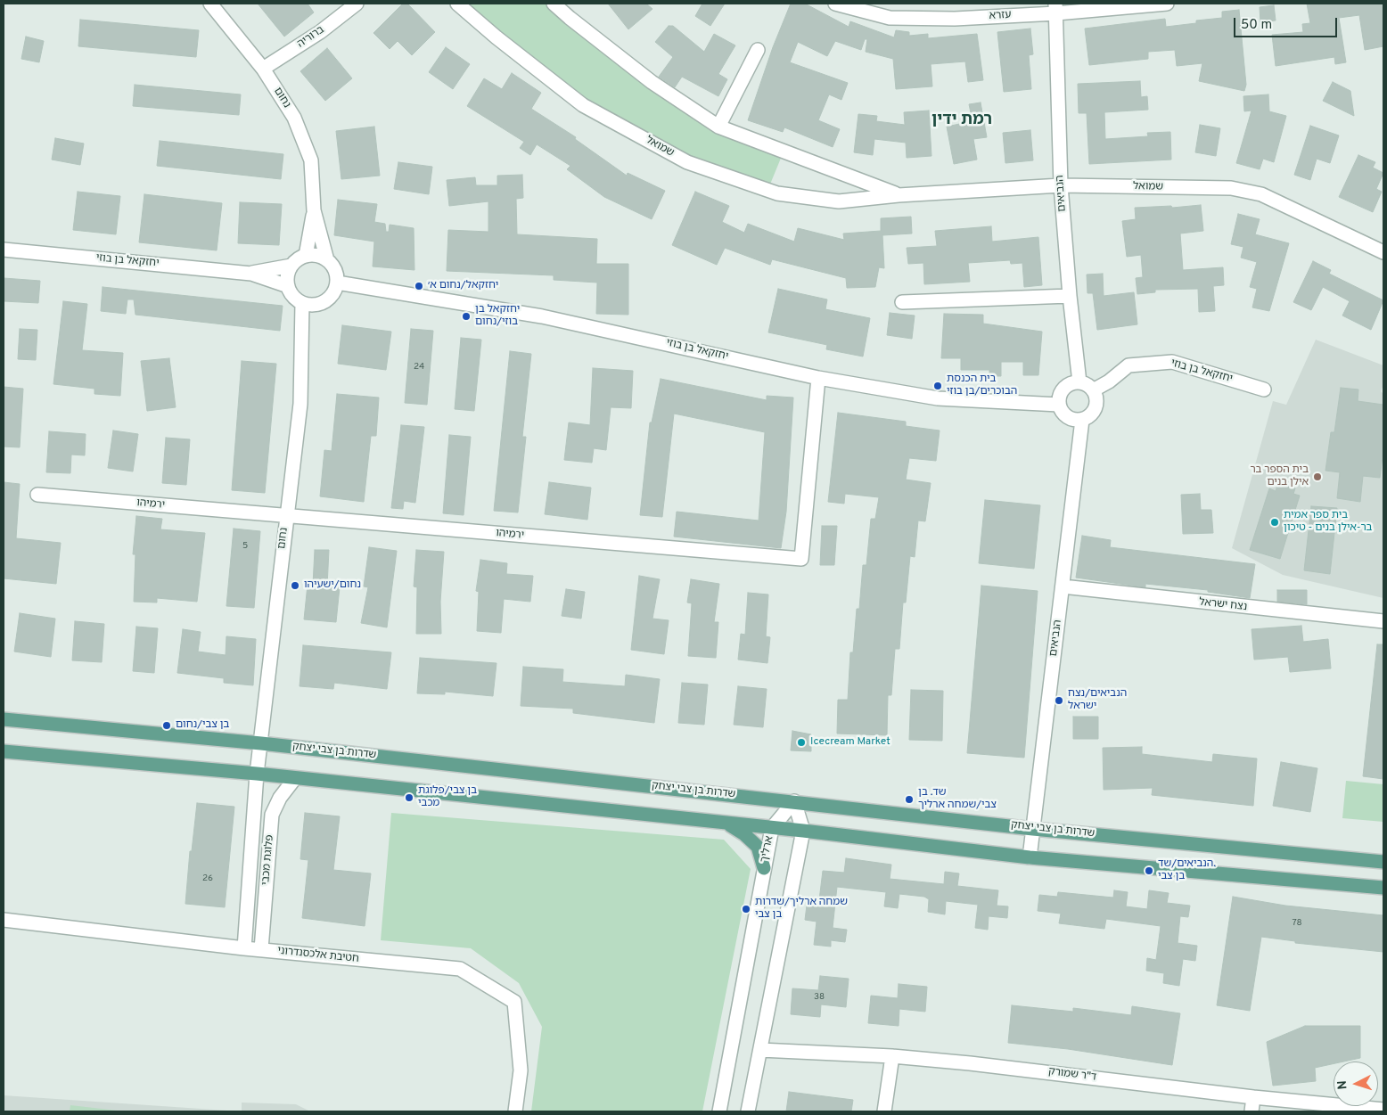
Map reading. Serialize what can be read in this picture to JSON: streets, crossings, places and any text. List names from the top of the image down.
{
  "streets": {
    "main road": ["שדרות בן צבי יצחק"],
    "street": [
      "עזרא",
      "ברוריה",
      "נחום",
      "שמואל",
      "הנביאים",
      "יחזקאל בן בוזי",
      "ירמיהו",
      "נצח ישראל",
      "ארליך",
      "פלוגת מכבי",
      "חטיבת אלכסנדרוני",
      "ד\"ר שמורק"
    ]
  },
  "crossings": [
    ["עזרא", "הנביאים"],
    ["ברוריה", "נחום"],
    ["נחום", "יחזקאל בן בוזי"],
    ["נחום", "ירמיהו"],
    ["נחום", "שדרות בן צבי יצחק"],
    ["נחום", "פלוגת מכבי"],
    ["שמואל", "הנביאים"],
    ["הנביאים", "יחזקאל בן בוזי"],
    ["הנביאים", "נצח ישראל"],
    ["הנביאים", "שדרות בן צבי יצחק"],
    ["יחזקאל בן בוזי", "ירמיהו"],
    ["שדרות בן צבי יצחק", "ארליך"],
    ["פלוגת מכבי", "חטיבת אלכסנדרוני"]
  ],
  "districts": ["רמת ידין"],
  "places": [
    "יחזקאל/נחום א׳",
    "יחזקאל בן בוזי/נחום",
    "בית הכנסת הבוכרים/בן בוזי",
    "בית הספר בר אילן בנים",
    "בית ספר אמית בר-אילן בנים - טיכון",
    "נחום/ישעיהו",
    "הנביאים/נצח ישראל",
    "בן צבי/נחום",
    "Icecream Market",
    "בן צבי/פלוגת מכבי",
    "שד. בן צבי/שמחה ארליך",
    "הנביאים/שד. בן צבי",
    "שמחה ארליך/שדרות בן צבי"
  ],
  "house_numbers": [
    "24",
    "5",
    "26",
    "78",
    "38"
  ],
  "scale_bar": "50 m",
  "north": "left"
}
